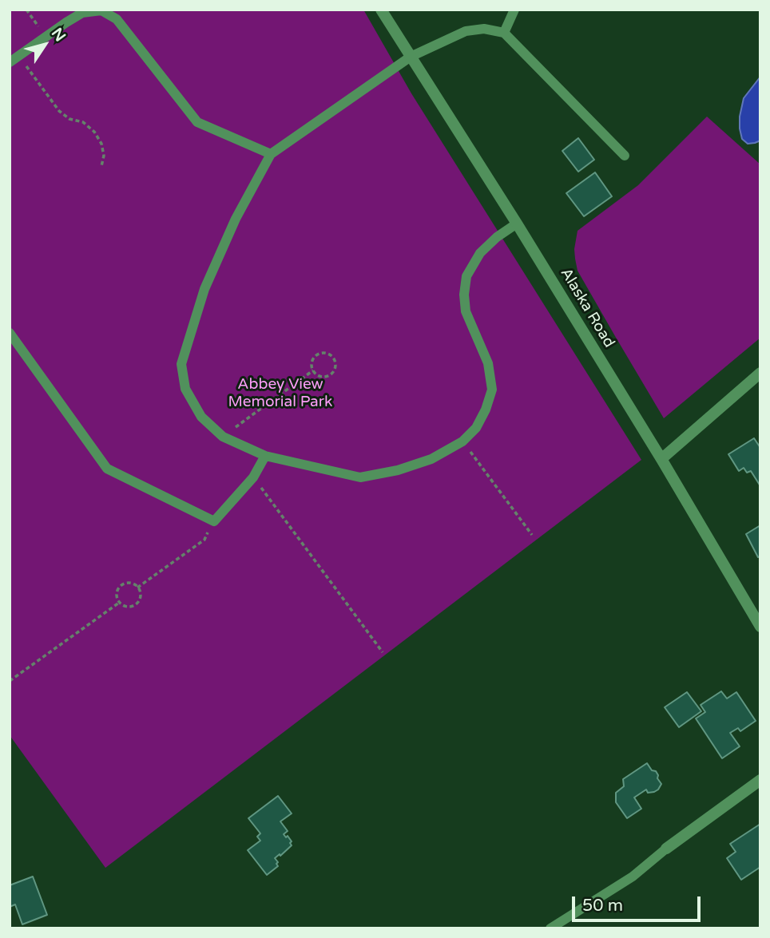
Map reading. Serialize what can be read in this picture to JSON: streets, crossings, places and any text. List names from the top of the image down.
{
  "streets": {
    "street": ["Alaska Road"]
  },
  "parks": ["Abbey View Memorial Park"],
  "scale_bar": "50 m",
  "north": "top right"
}
